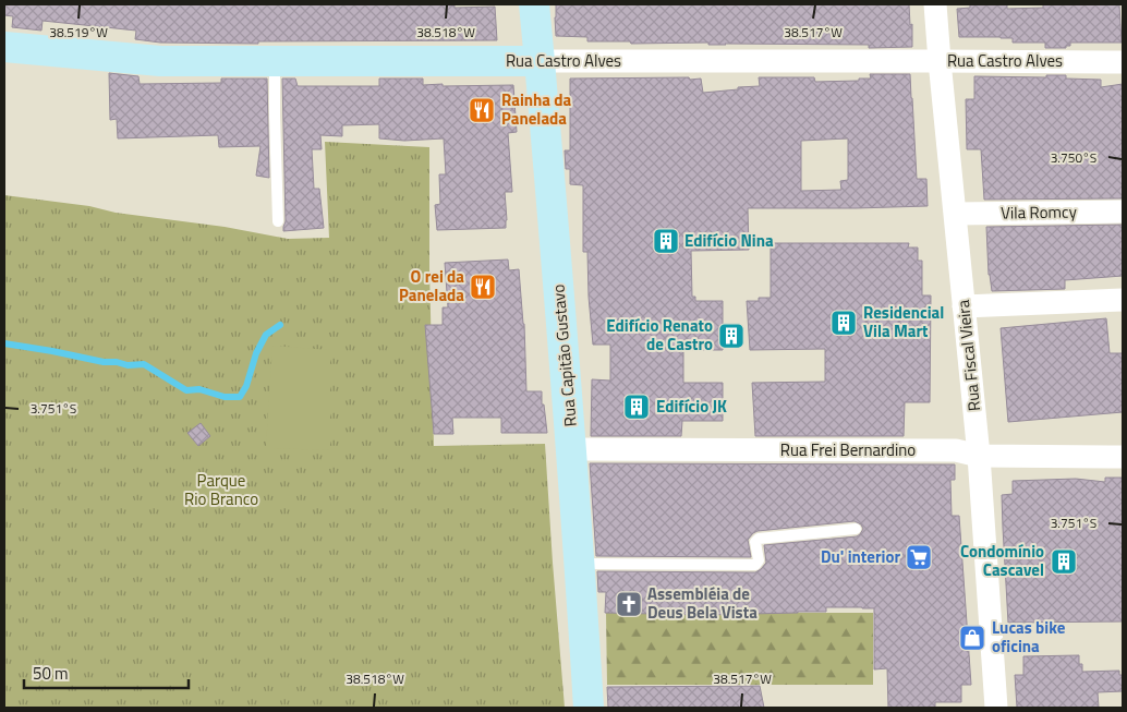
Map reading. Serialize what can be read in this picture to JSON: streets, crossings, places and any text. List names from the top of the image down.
{
  "streets": {
    "street": [
      "Rua Castro Alves",
      "Vila Romcy",
      "Rua Capitão Gustavo",
      "Rua Fiscal Vieira",
      "Rua Frei Bernardino"
    ]
  },
  "crossings": [
    ["Rua Castro Alves", "Rua Capitão Gustavo"],
    ["Rua Castro Alves", "Rua Fiscal Vieira"],
    ["Vila Romcy", "Rua Fiscal Vieira"],
    ["Rua Capitão Gustavo", "Rua Frei Bernardino"],
    ["Rua Fiscal Vieira", "Rua Frei Bernardino"]
  ],
  "parks": ["Parque Rio Branco"],
  "places": {
    "restaurant": ["Rainha da Panelada", "O rei da Panelada"],
    "building": [
      "Edifício Nina",
      "Residencial Vila Mart",
      "Edifício Renato de Castro",
      "Edifício JK",
      "Condomínio Cascavel"
    ],
    "supermarket": ["Du' interior"],
    "church": ["Assembléia de Deus Bela Vista"],
    "shop": ["Lucas bike oficina"]
  },
  "scale_bar": "50 m",
  "coordinates": [
    "38.519°W",
    "38.518°W",
    "38.517°W",
    "3.750°S",
    "3.751°S"
  ]
}
